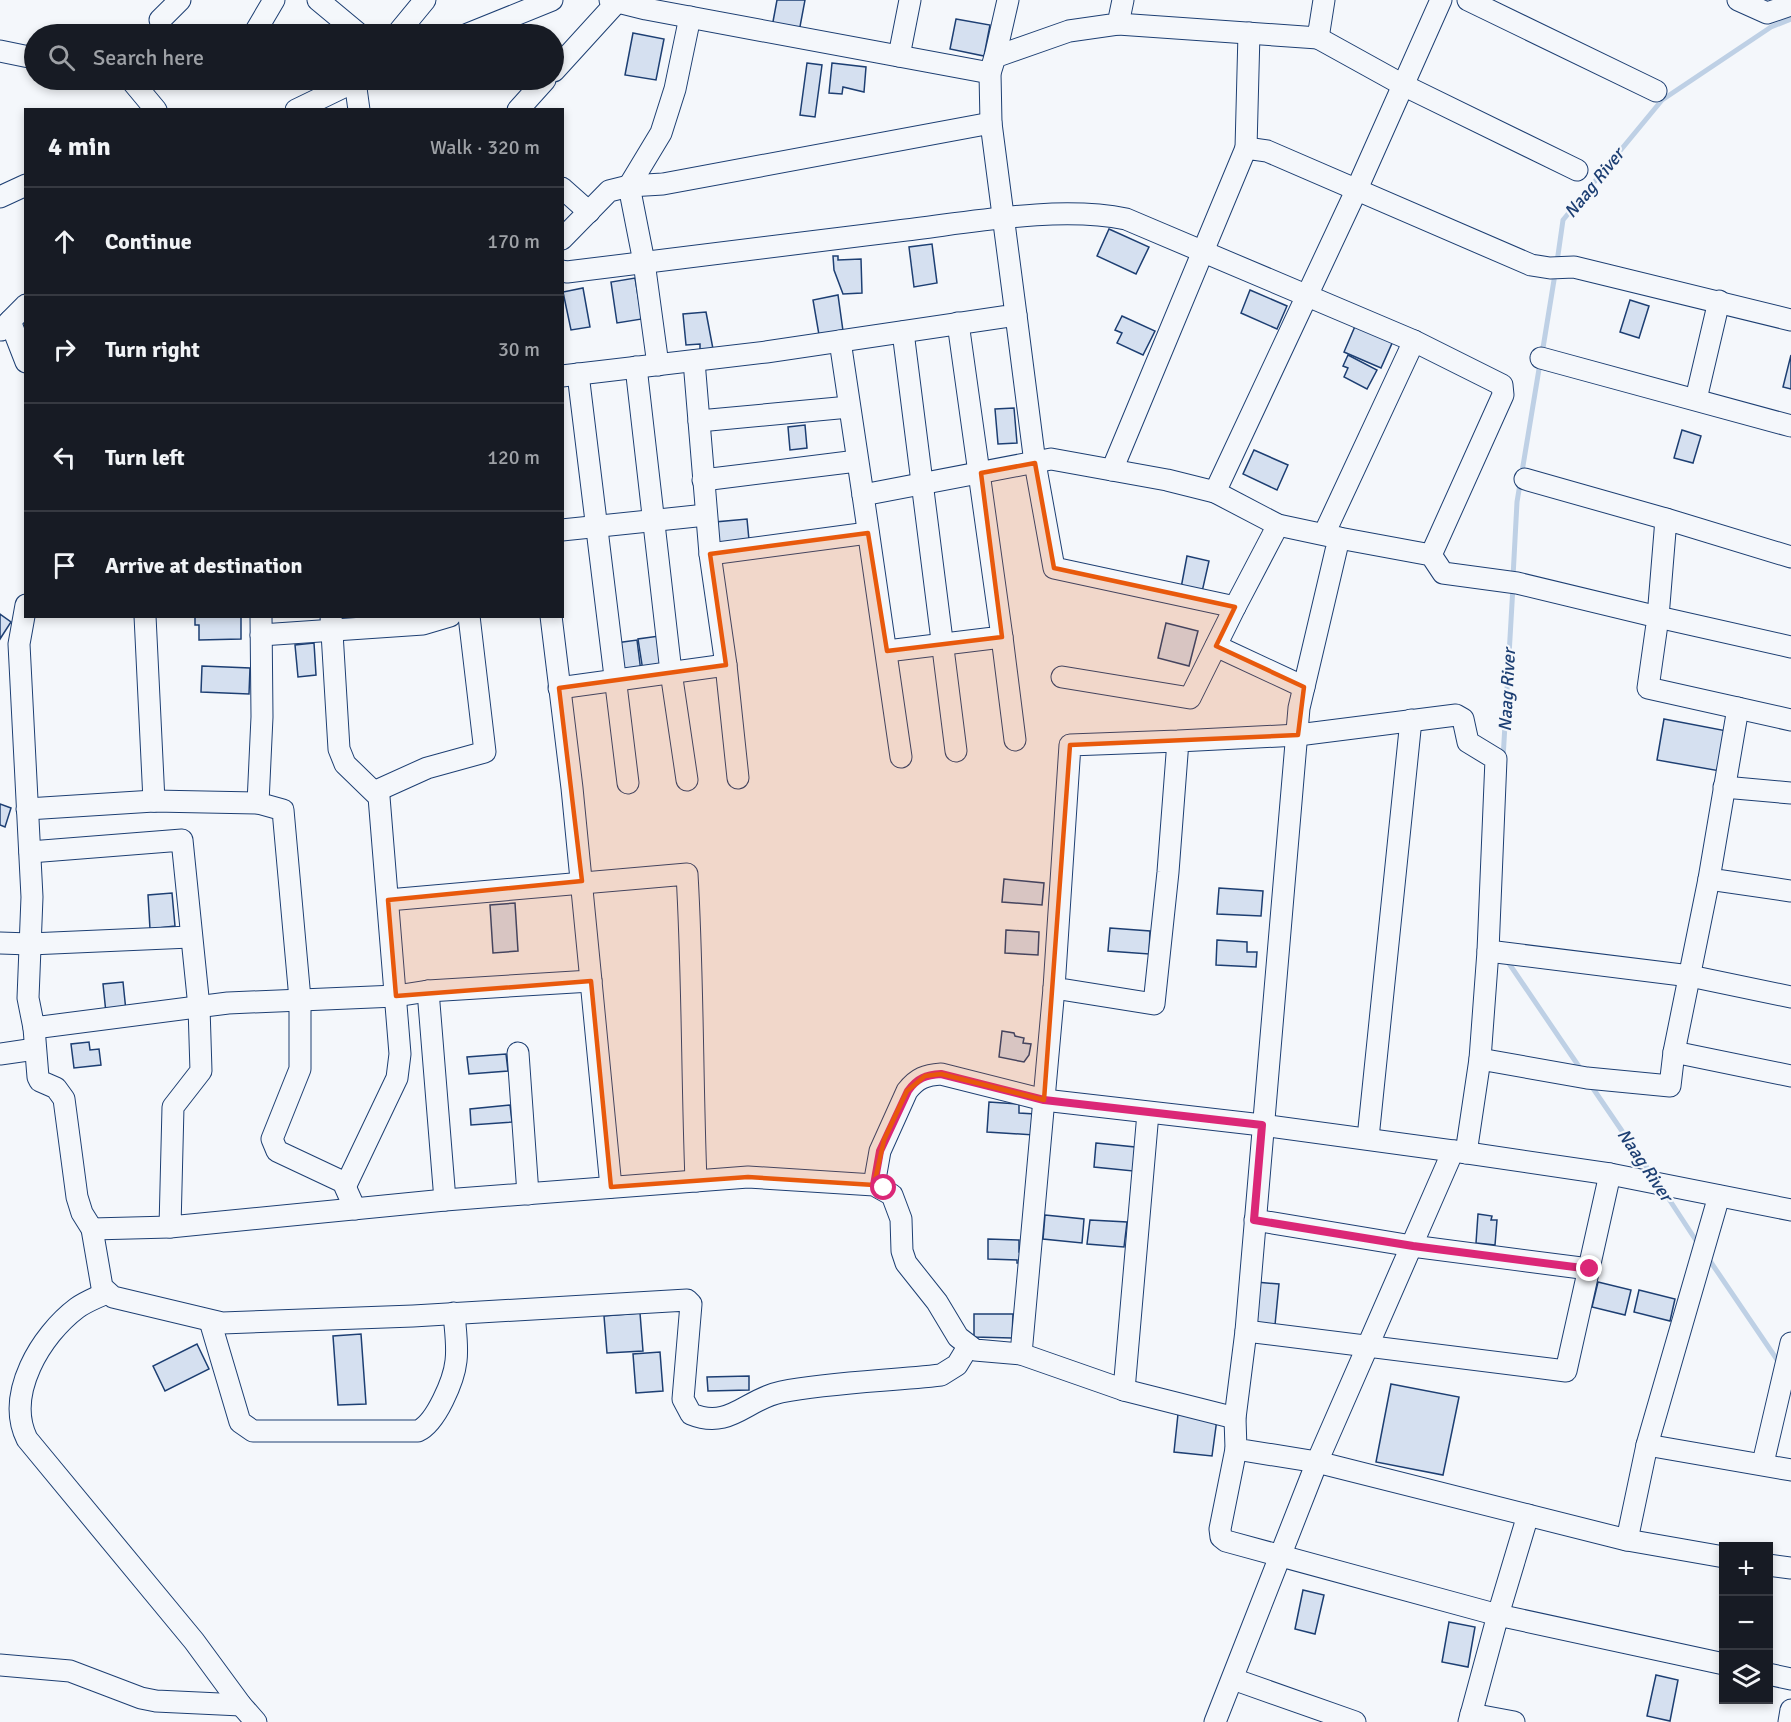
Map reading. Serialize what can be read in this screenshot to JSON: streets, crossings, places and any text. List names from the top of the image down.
{
  "water": ["Naag River"],
  "page": {
    "search": "Search here",
    "heading": ["4 min", "Walk · 320 m"],
    "list": [
      ["Continue", "170 m"],
      ["Turn right", "30 m"],
      ["Turn left", "120 m"],
      "Arrive at destination"
    ],
    "map_buttons": ["+", "−"]
  }
}
